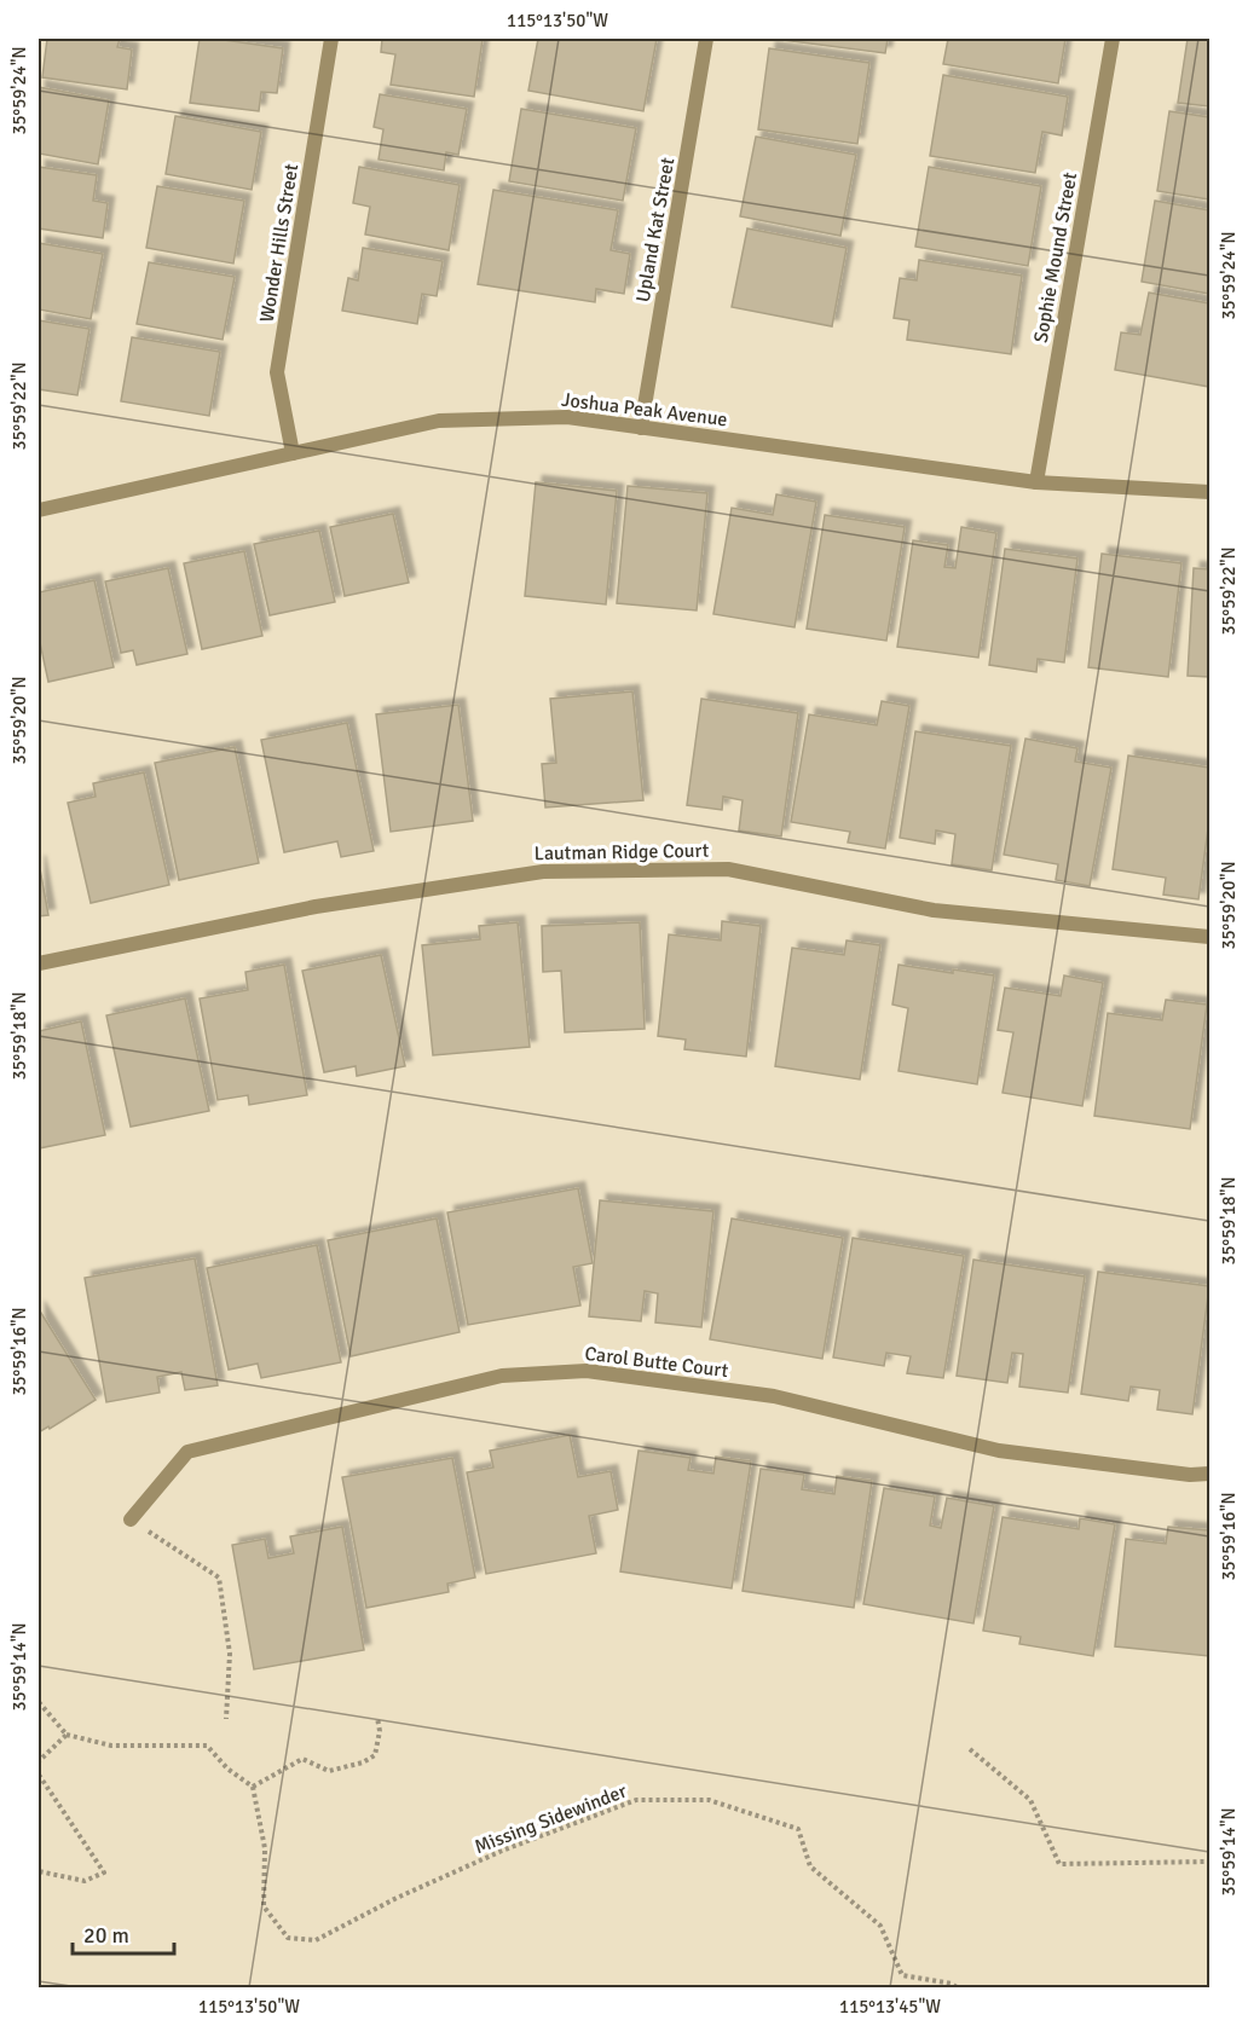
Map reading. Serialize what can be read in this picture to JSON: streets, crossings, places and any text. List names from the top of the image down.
{
  "streets": {
    "street": [
      "Upland Kat Street",
      "Wonder Hills Street",
      "Sophie Mound Street",
      "Joshua Peak Avenue",
      "Lautman Ridge Court",
      "Carol Butte Court"
    ],
    "path": ["Missing Sidewinder"]
  },
  "crossings": [
    ["Upland Kat Street", "Joshua Peak Avenue"],
    ["Wonder Hills Street", "Joshua Peak Avenue"],
    ["Sophie Mound Street", "Joshua Peak Avenue"]
  ],
  "scale_bar": "20 m",
  "coordinates": [
    "115°13'50\"W",
    "35°59'24\"N",
    "35°59'22\"N",
    "35°59'20\"N",
    "35°59'18\"N",
    "35°59'16\"N",
    "35°59'14\"N",
    "115°13'45\"W"
  ]
}
